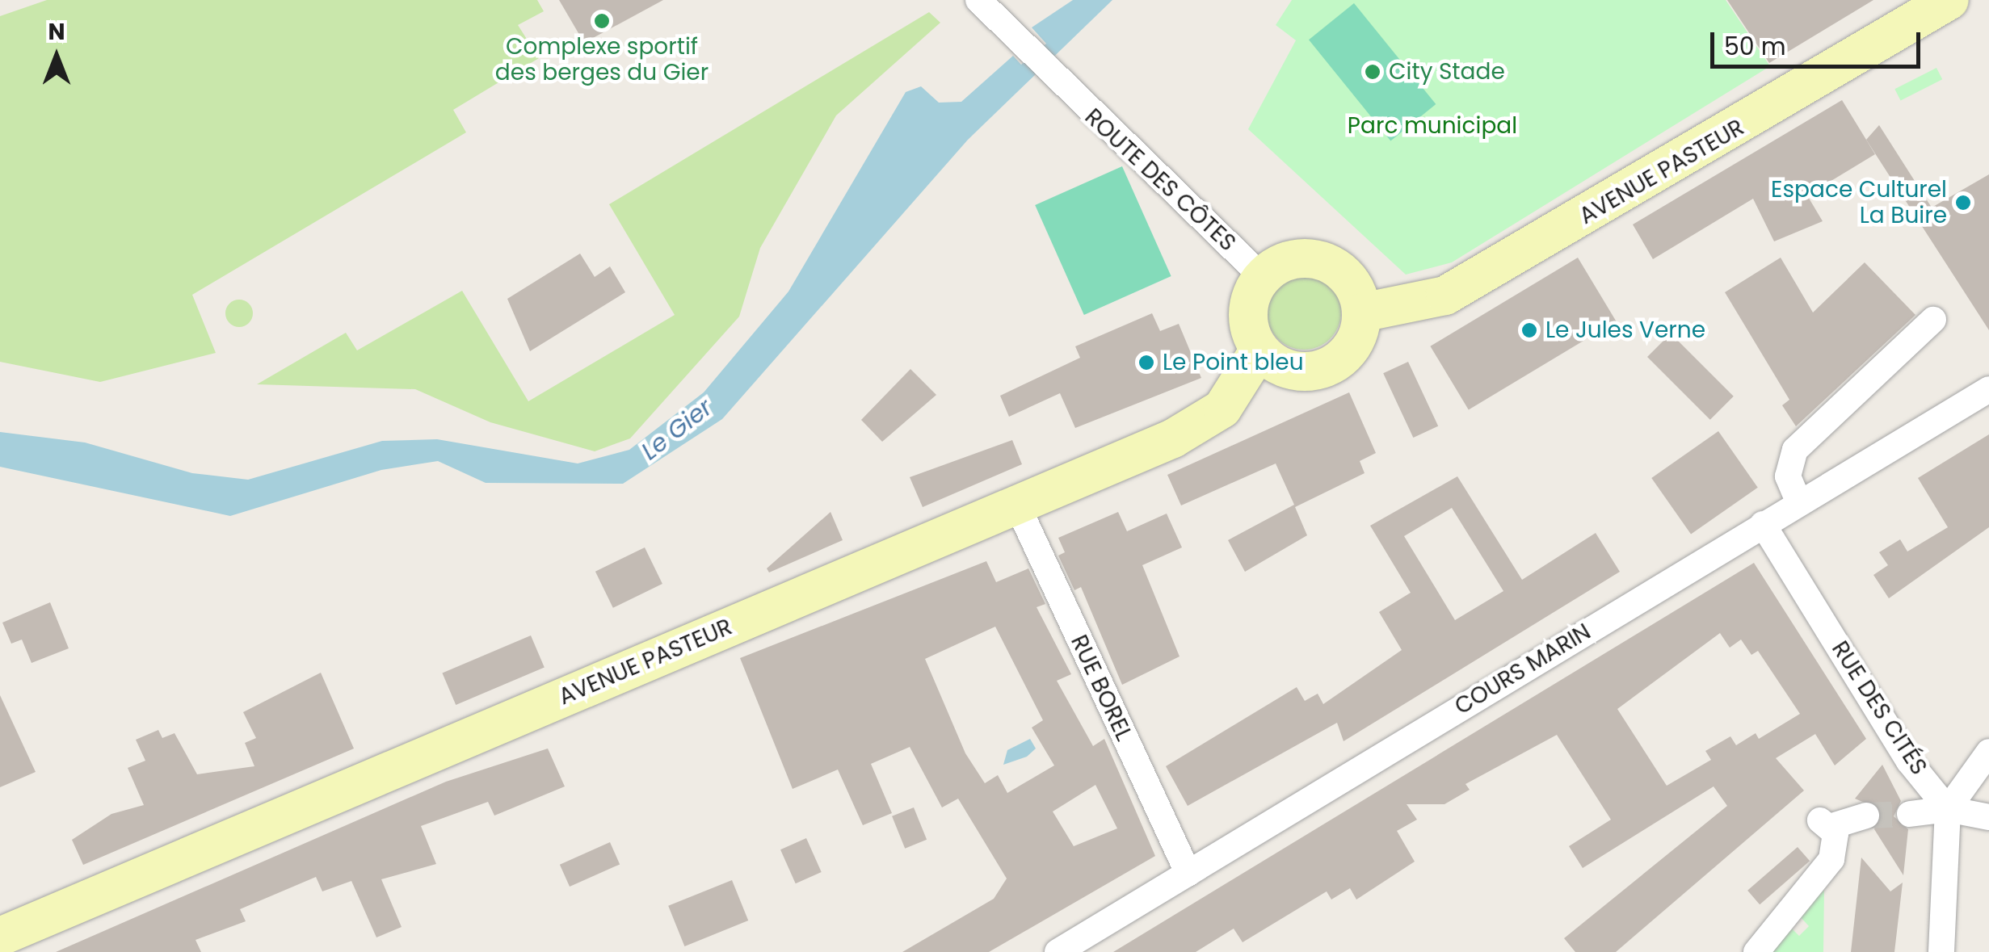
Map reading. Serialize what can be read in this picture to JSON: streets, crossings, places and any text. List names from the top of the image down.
{
  "streets": {
    "main road": ["AVENUE PASTEUR"],
    "street": [
      "ROUTE DES CÔTES",
      "COURS MARIN",
      "RUE BOREL",
      "RUE DES CITÉS"
    ]
  },
  "crossings": [
    ["AVENUE PASTEUR", "ROUTE DES CÔTES"],
    ["AVENUE PASTEUR", "RUE BOREL"],
    ["COURS MARIN", "RUE BOREL"],
    ["COURS MARIN", "RUE DES CITÉS"]
  ],
  "water": ["Le Gier"],
  "parks": ["Parc municipal"],
  "places": [
    "Complexe sportif des berges du Gier",
    "City Stade",
    "Espace Culturel La Buire",
    "Le Jules Verne",
    "Le Point bleu"
  ],
  "scale_bar": "50 m",
  "north": "top"
}
